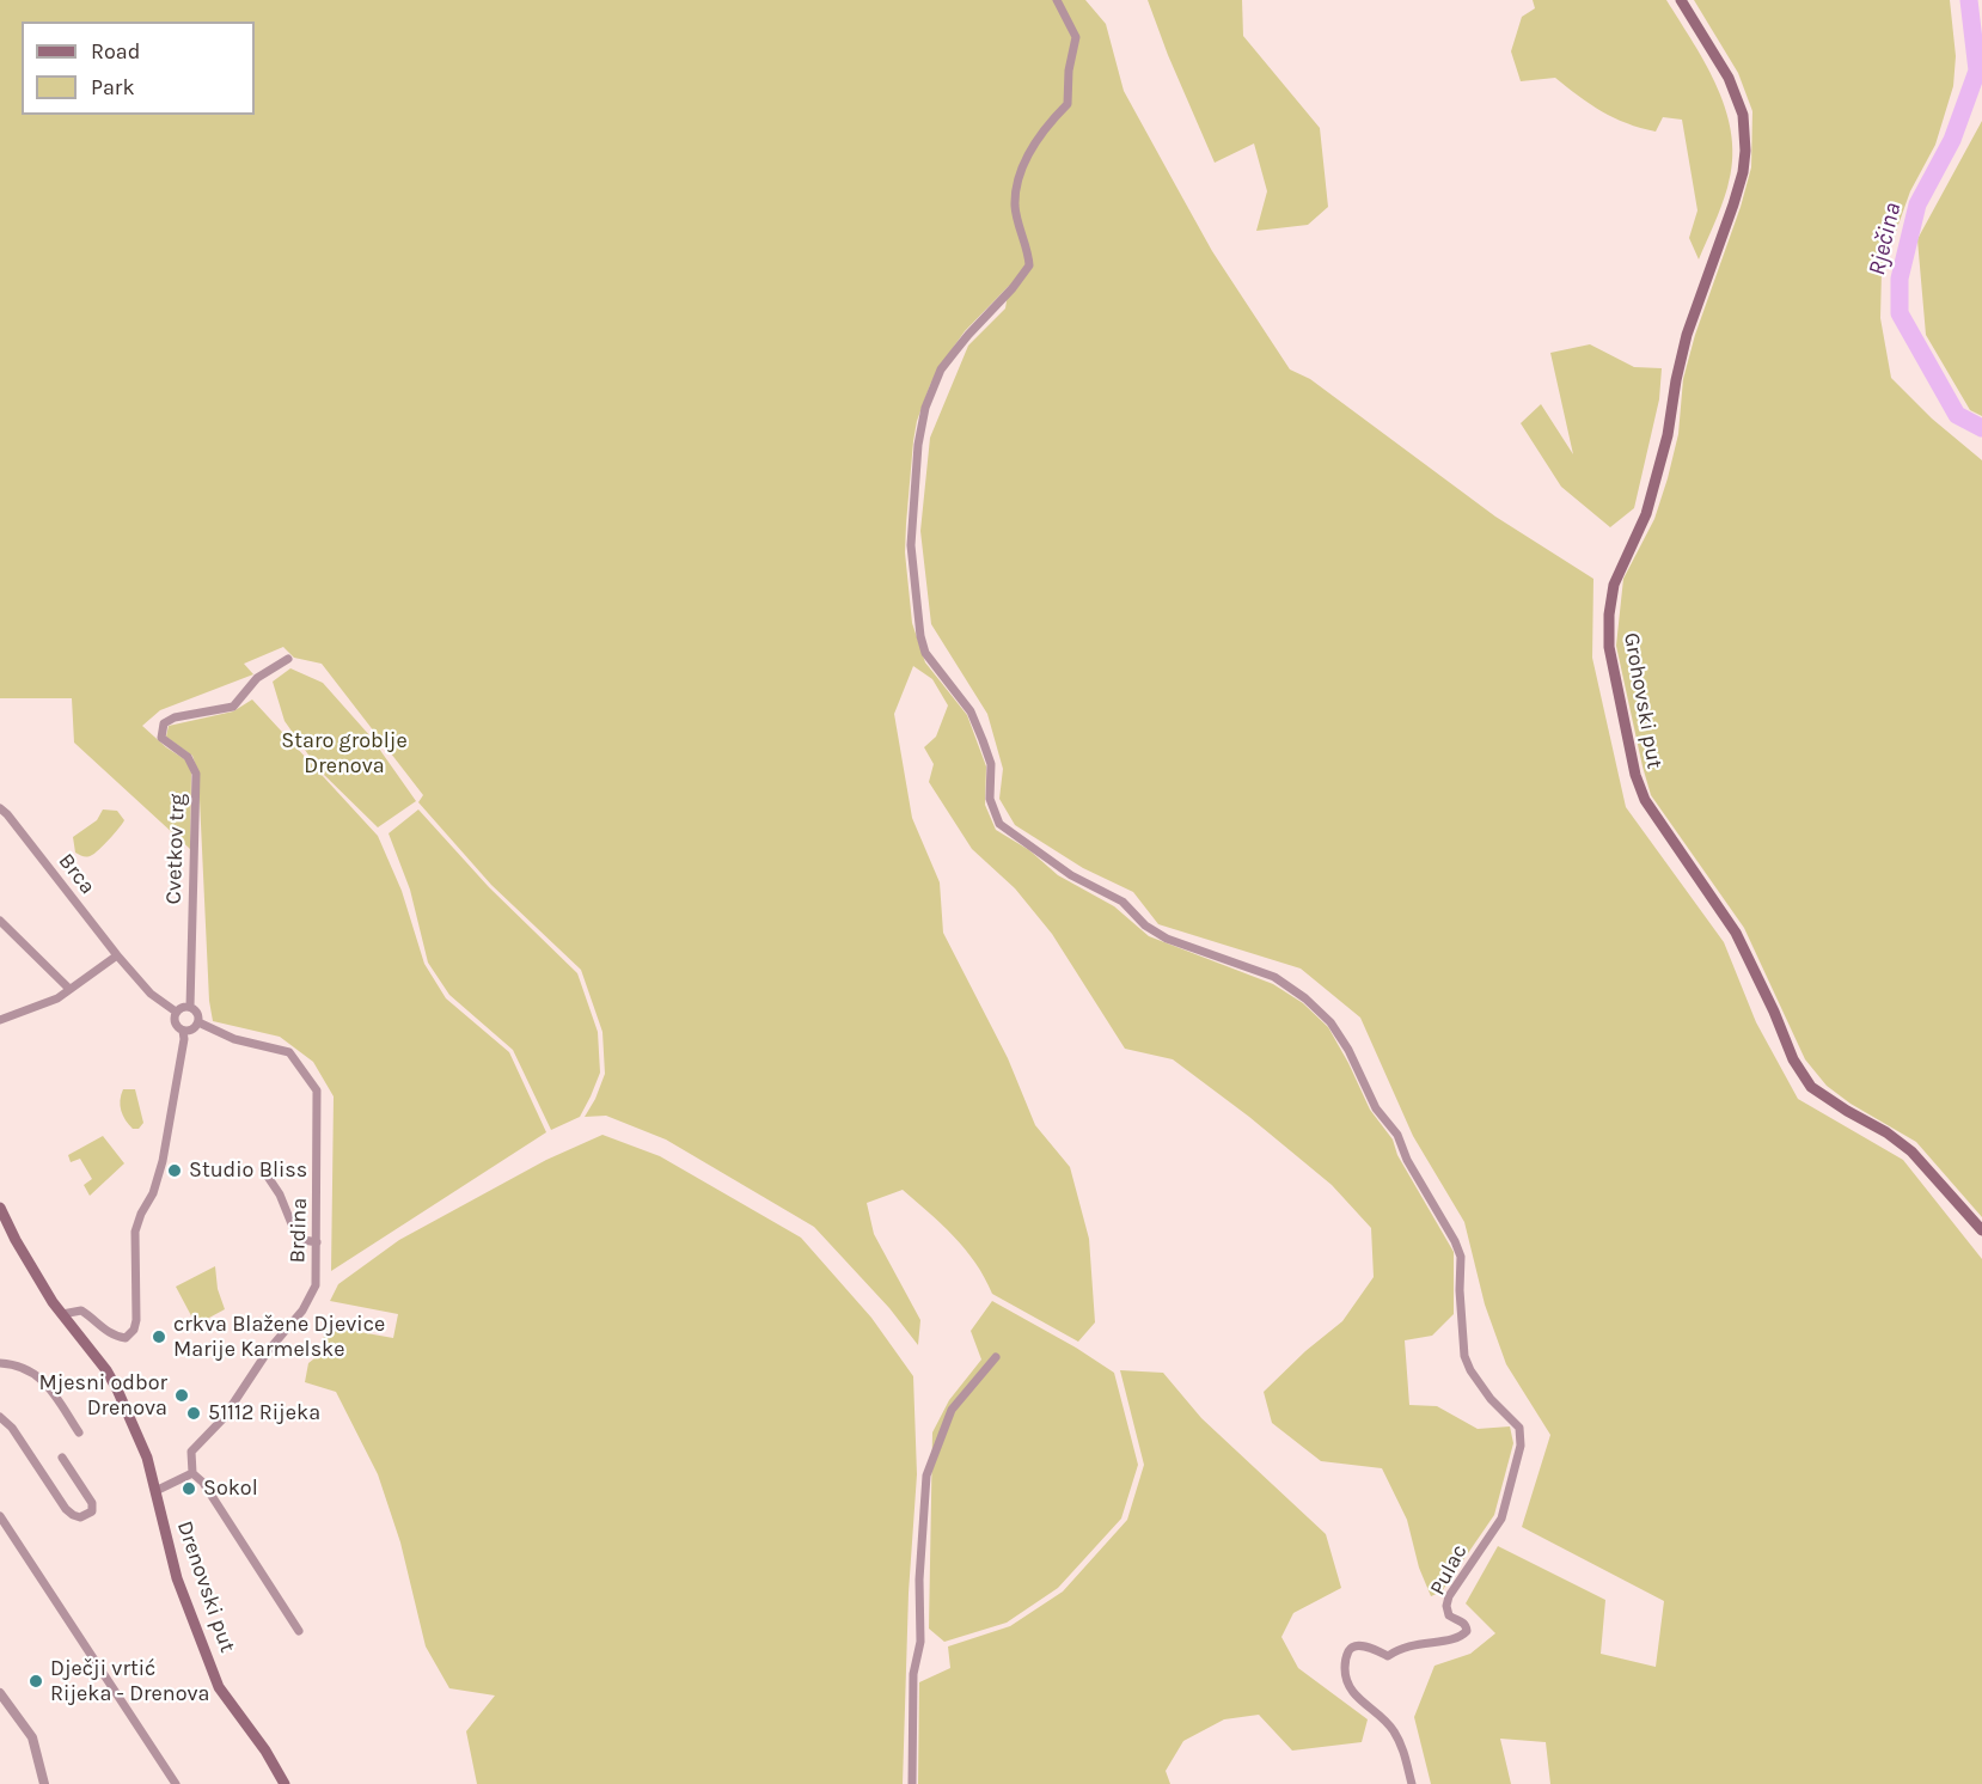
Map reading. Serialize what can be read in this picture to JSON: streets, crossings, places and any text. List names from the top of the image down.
{
  "streets": {
    "main road": ["Grohovski put", "Drenovski put"],
    "street": [
      "Cvetkov trg",
      "Brca",
      "Brdina",
      "Pulac"
    ]
  },
  "crossings": [
    ["Cvetkov trg", "Brca"],
    ["Cvetkov trg", "Brdina"],
    ["Brca", "Brdina"]
  ],
  "water": ["Rječina"],
  "parks": ["Staro groblje Drenova"],
  "places": [
    "Studio Bliss",
    "crkva Blažene Djevice Marije Karmelske",
    "Mjesni odbor Drenova",
    "51112 Rijeka",
    "Sokol",
    "Dječji vrtić Rijeka - Drenova"
  ],
  "legend": ["Road", "Park"]
}
